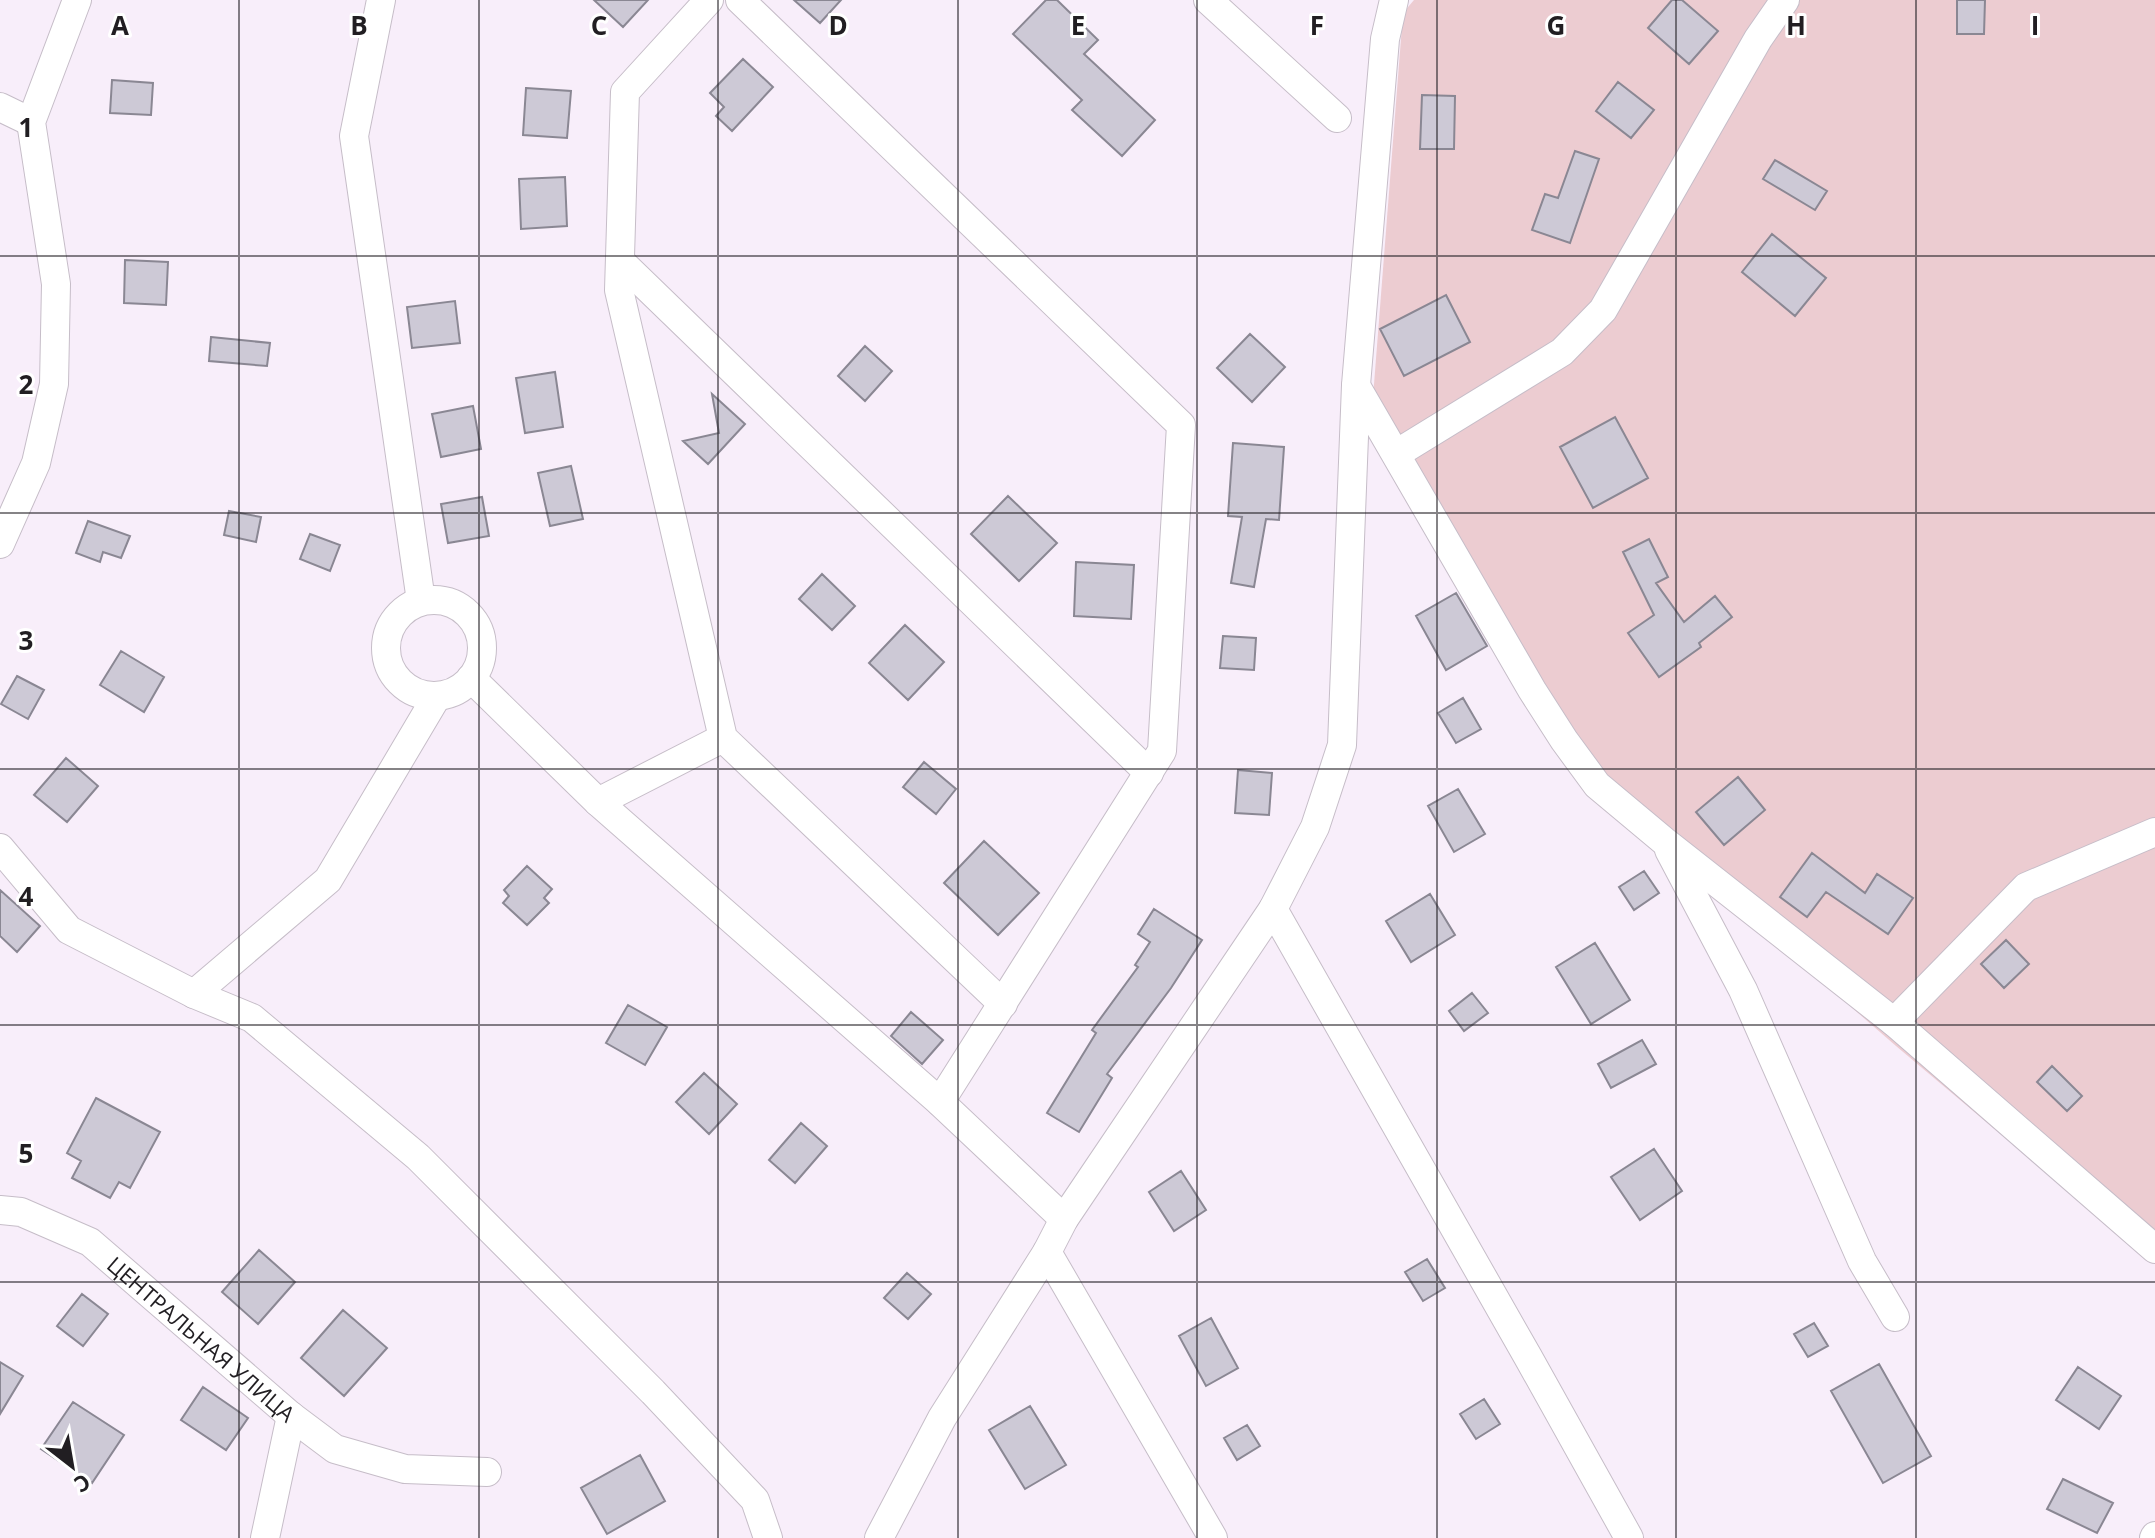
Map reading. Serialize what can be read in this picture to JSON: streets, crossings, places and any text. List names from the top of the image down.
{
  "streets": {
    "street": ["ЦЕНТРАЛЬНАЯ УЛИЦА"]
  },
  "north": "bottom right",
  "grid": {
    "columns": [
      "A",
      "B",
      "C",
      "D",
      "E",
      "F",
      "G",
      "H",
      "I"
    ],
    "rows": [
      "1",
      "2",
      "3",
      "4",
      "5"
    ]
  }
}
